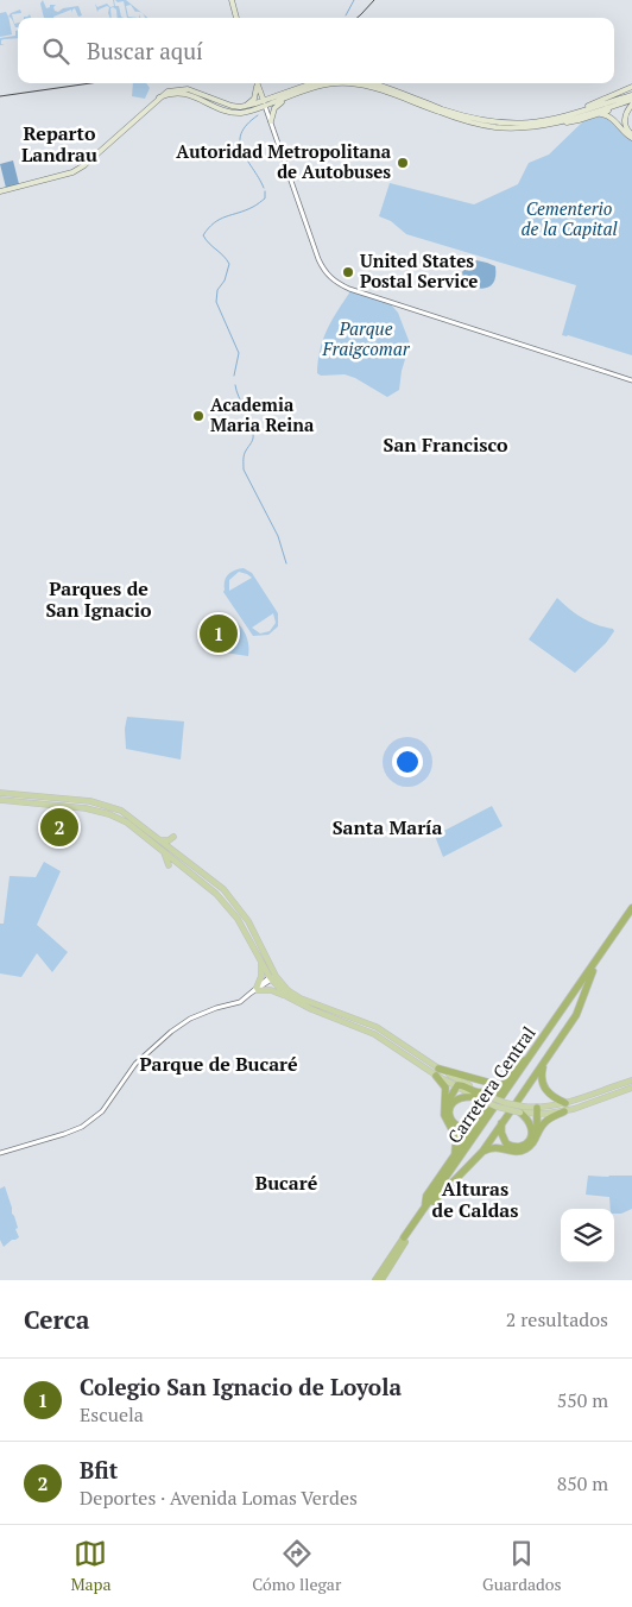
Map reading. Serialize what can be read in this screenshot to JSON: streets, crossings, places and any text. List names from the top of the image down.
{
  "streets": {
    "highway": ["Carretera Central"]
  },
  "districts": [
    "Reparto Landrau",
    "San Francisco",
    "Parques de San Ignacio",
    "Santa María",
    "Parque de Bucaré",
    "Bucaré",
    "Alturas de Caldas"
  ],
  "parks": ["Cementerio de la Capital", "Parque Fraigcomar"],
  "places": ["Autoridad Metropolitana de Autobuses", "United States Postal Service", "Academia Maria Reina"],
  "page": {
    "search": "Buscar aquí",
    "pins": ["1", "2"],
    "heading": ["Cerca", "2 resultados"],
    "list": [
      {
        "mark": "1",
        "name": "Colegio San Ignacio de Loyola",
        "note": "Escuela",
        "value": "550 m"
      },
      {
        "mark": "2",
        "name": "Bfit",
        "note": "Deportes · Avenida Lomas Verdes",
        "value": "850 m"
      }
    ],
    "nav": ["Mapa", "Cómo llegar", "Guardados"]
  }
}
